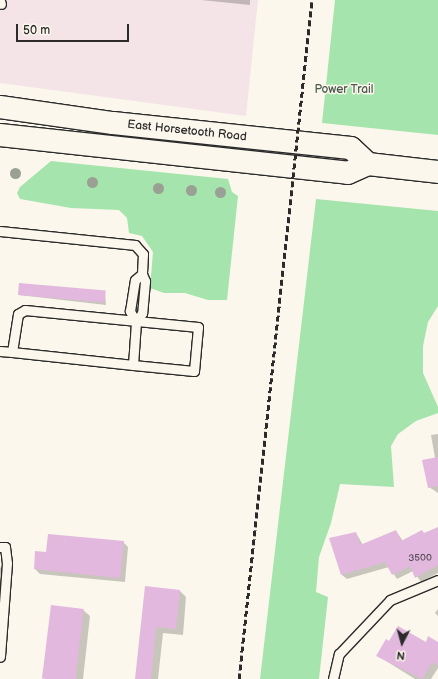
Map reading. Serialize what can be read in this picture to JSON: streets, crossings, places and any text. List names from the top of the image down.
{
  "streets": {
    "main road": ["East Horsetooth Road"]
  },
  "parks": ["Power Trail"],
  "house_numbers": ["3500"],
  "scale_bar": "50 m",
  "north": "bottom"
}
